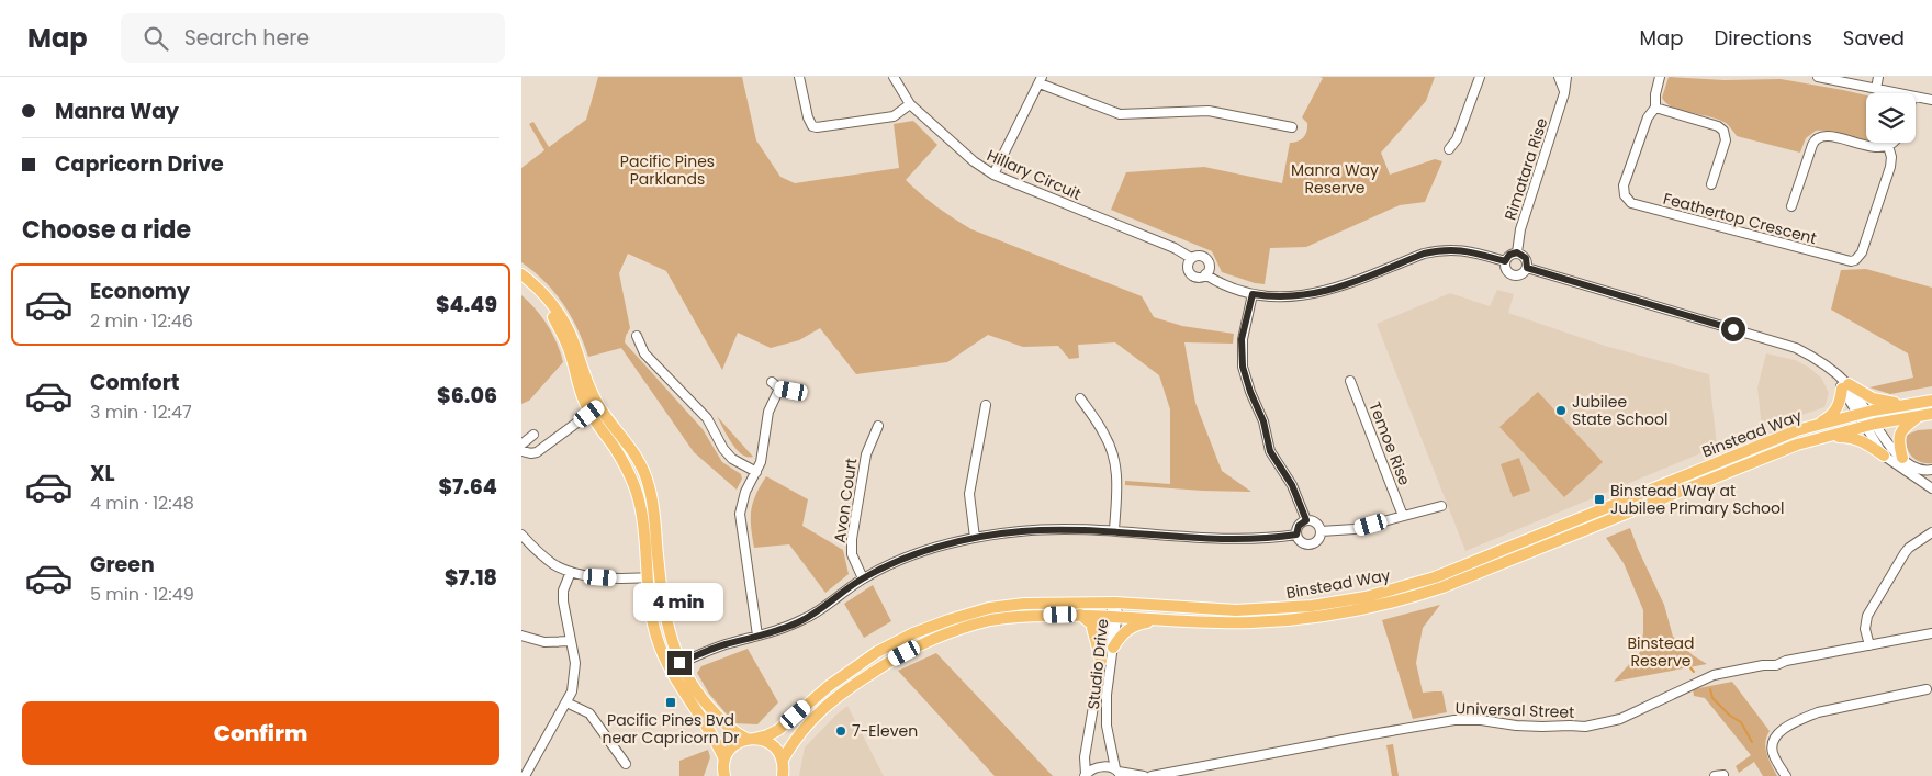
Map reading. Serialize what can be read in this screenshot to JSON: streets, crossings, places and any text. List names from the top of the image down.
{
  "streets": {
    "main road": ["Binstead Way"],
    "street": [
      "Rimatara Rise",
      "Hillary Circuit",
      "Feathertop Crescent",
      "Temoe Rise",
      "Avon Court",
      "Studio Drive",
      "Universal Street"
    ]
  },
  "crossings": [
    ["Binstead Way", "Studio Drive"]
  ],
  "parks": ["Pacific Pines Parklands", "Manra Way Reserve", "Binstead Reserve"],
  "places": {
    "other": ["Jubilee State School", "7-Eleven"],
    "transit": ["Binstead Way at Jubilee Primary School", "Pacific Pines Bvd near Capricorn Dr"]
  },
  "page": {
    "header": "Map",
    "search": "Search here",
    "nav": ["Map", "Directions", "Saved"],
    "banner": ["Manra Way", "Capricorn Drive"],
    "heading": "Choose a ride",
    "list": [
      {
        "name": "Economy",
        "note": "2 min · 12:46",
        "value": "$4.49"
      },
      {
        "name": "Comfort",
        "note": "3 min · 12:47",
        "value": "$6.06"
      },
      {
        "name": "XL",
        "note": "4 min · 12:48",
        "value": "$7.64"
      },
      {
        "name": "Green",
        "note": "5 min · 12:49",
        "value": "$7.18"
      }
    ],
    "bubble": "4 min",
    "buttons": "Confirm"
  }
}
